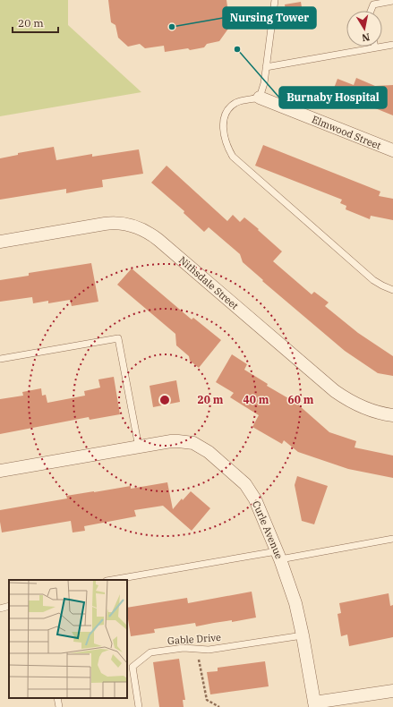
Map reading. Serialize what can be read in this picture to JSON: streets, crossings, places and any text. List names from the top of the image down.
{
  "streets": {
    "street": ["Elmwood Street", "Nithsdale Street", "Curle Avenue"],
    "lane": ["Gable Drive"]
  },
  "crossings": [
    ["Curle Avenue", "Gable Drive"]
  ],
  "places": ["Nursing Tower", "Burnaby Hospital"],
  "scale_bar": "20 m",
  "north": "bottom",
  "rings": ["20 m", "40 m", "60 m"]
}
